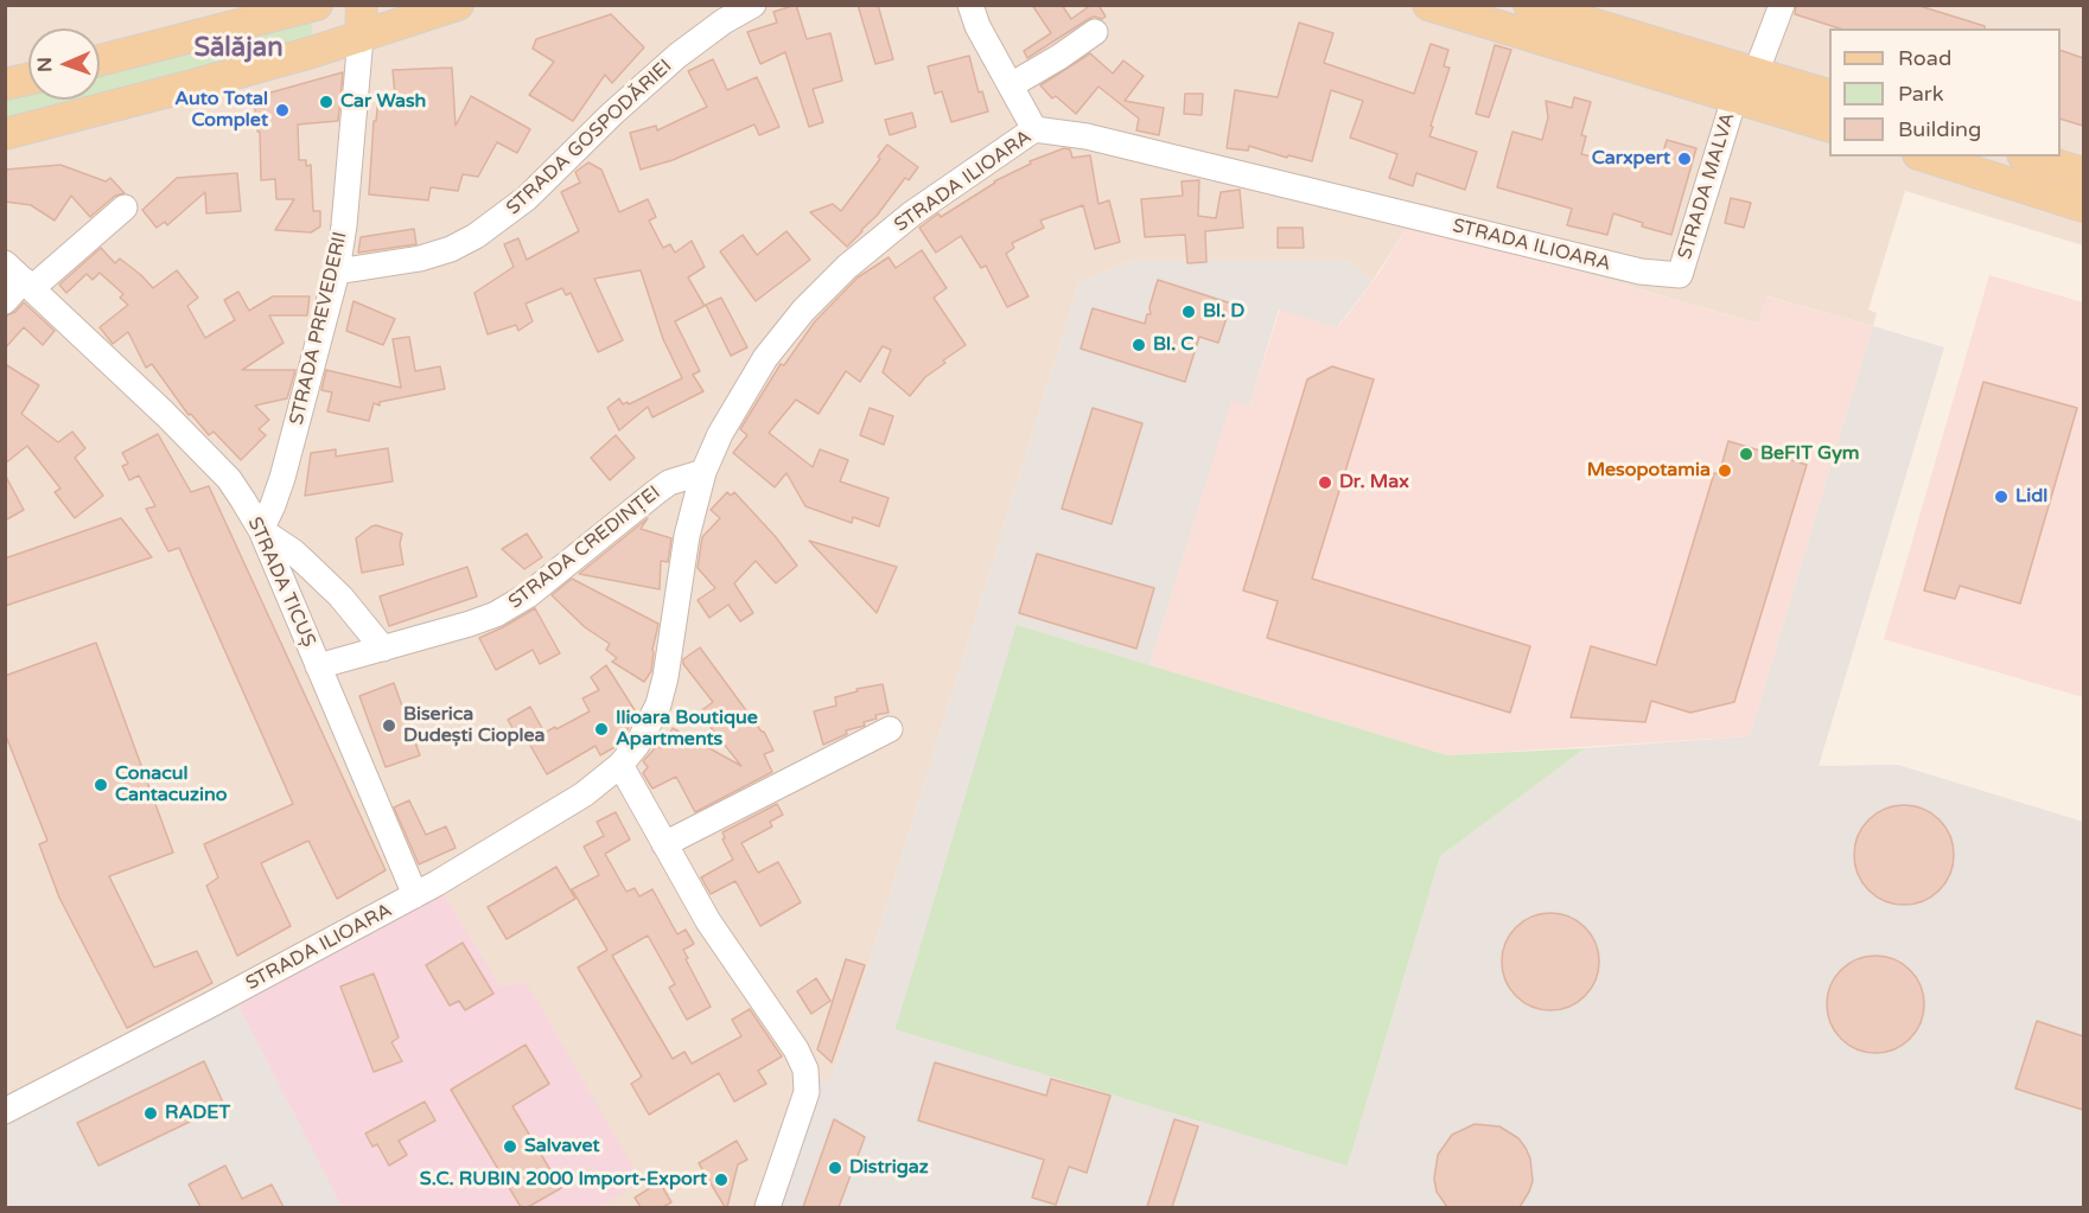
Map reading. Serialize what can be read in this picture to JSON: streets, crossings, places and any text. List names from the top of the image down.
{
  "streets": {
    "street": [
      "STRADA GOSPODĂRIEI",
      "STRADA ILIOARA",
      "STRADA MALVA",
      "STRADA PREVEDERII",
      "STRADA CREDINȚEI",
      "STRADA TICUȘ"
    ]
  },
  "crossings": [
    ["STRADA GOSPODĂRIEI", "STRADA PREVEDERII"],
    ["STRADA ILIOARA", "STRADA MALVA"],
    ["STRADA ILIOARA", "STRADA CREDINȚEI"],
    ["STRADA ILIOARA", "STRADA TICUȘ"],
    ["STRADA PREVEDERII", "STRADA TICUȘ"],
    ["STRADA CREDINȚEI", "STRADA TICUȘ"]
  ],
  "districts": ["Sălăjan"],
  "places": [
    "Car Wash",
    "Auto Total Complet",
    "Carxpert",
    "Bl. D",
    "Bl. C",
    "BeFIT Gym",
    "Mesopotamia",
    "Dr. Max",
    "Lidl",
    "Biserica Dudești Cioplea",
    "Ilioara Boutique Apartments",
    "Conacul Cantacuzino",
    "RADET",
    "Salvavet",
    "Distrigaz",
    "S.C. RUBIN 2000 Import-Export"
  ],
  "legend": ["Road", "Park", "Building"],
  "north": "left"
}
